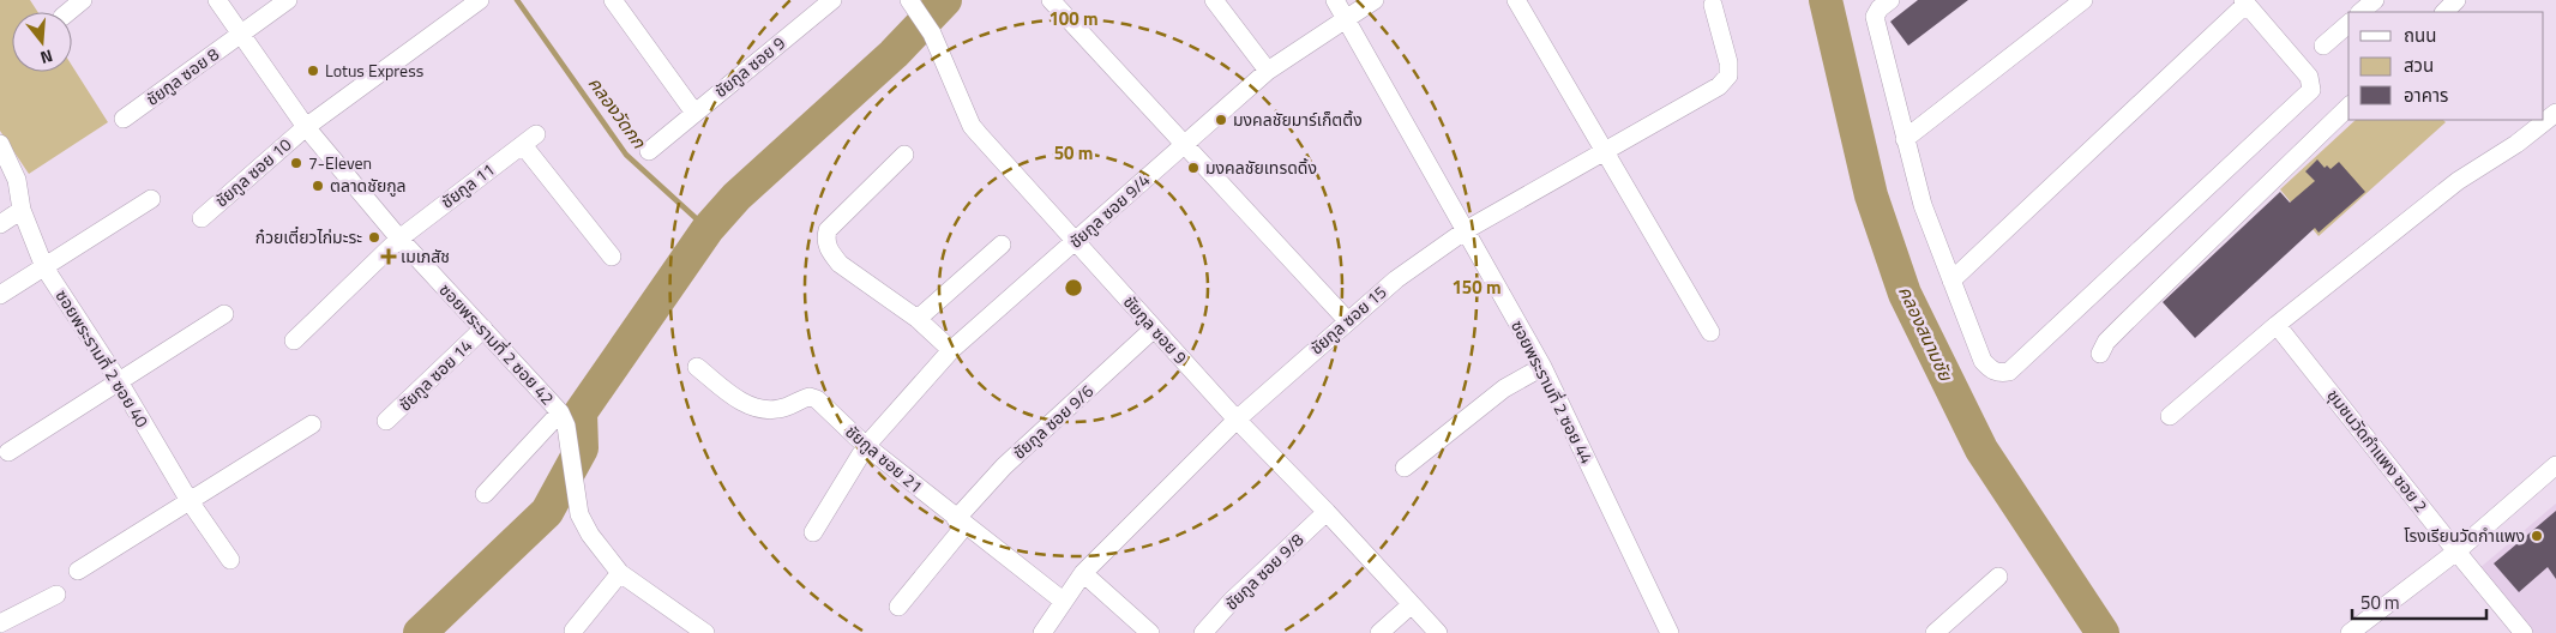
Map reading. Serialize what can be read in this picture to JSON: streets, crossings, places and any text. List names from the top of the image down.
{
  "streets": {
    "street": [
      "ชัยกูล ซอย 9",
      "ชัยกูล ซอย 8",
      "ชัยกูล ซอย 10",
      "ชัยกูล 11",
      "ชัยกูล ซอย 9/4",
      "ชัยกูล ซอย 15",
      "ซอยพระรามที่ 2 ซอย 42",
      "ซอยพระรามที่ 2 ซอย 40",
      "ชัยกูล ซอย 14",
      "ซอยพระรามที่ 2 ซอย 44",
      "ชัยกูล ซอย 9/6",
      "ชุมชนวัดกำแพง ซอย 2",
      "ชัยกูล ซอย 21",
      "ชัยกูล ซอย 9/8"
    ]
  },
  "crossings": [
    ["ชัยกูล ซอย 9", "ชัยกูล ซอย 9/4"],
    ["ชัยกูล ซอย 9", "ชัยกูล ซอย 15"],
    ["ชัยกูล ซอย 9", "ชัยกูล ซอย 9/6"],
    ["ชัยกูล ซอย 9", "ชัยกูล ซอย 9/8"],
    ["ชัยกูล ซอย 8", "ซอยพระรามที่ 2 ซอย 42"],
    ["ชัยกูล ซอย 10", "ซอยพระรามที่ 2 ซอย 42"],
    ["ชัยกูล 11", "ซอยพระรามที่ 2 ซอย 42"],
    ["ชัยกูล ซอย 9/4", "ซอยพระรามที่ 2 ซอย 44"],
    ["ชัยกูล ซอย 9/4", "ชัยกูล ซอย 21"],
    ["ชัยกูล ซอย 15", "ซอยพระรามที่ 2 ซอย 44"],
    ["ชัยกูล ซอย 15", "ชัยกูล ซอย 21"],
    ["ซอยพระรามที่ 2 ซอย 42", "ชัยกูล ซอย 14"],
    ["ชัยกูล ซอย 9/6", "ชัยกูล ซอย 21"]
  ],
  "water": ["คลองวัดกก", "คลองสนามชัย"],
  "places": {
    "other": [
      "Lotus Express",
      "มงคลชัยมาร์เก็ตติ้ง",
      "7-Eleven",
      "มงคลชัยเทรดดิ้ง",
      "ตลาดชัยกูล",
      "ก๋วยเตี๋ยวไก่มะระ",
      "โรงเรียนวัดกำแพง"
    ],
    "health": ["เมเภสัช"]
  },
  "legend": ["ถนน", "สวน", "อาคาร"],
  "scale_bar": "50 m",
  "north": "bottom",
  "rings": ["100 m", "50 m", "150 m"]
}
